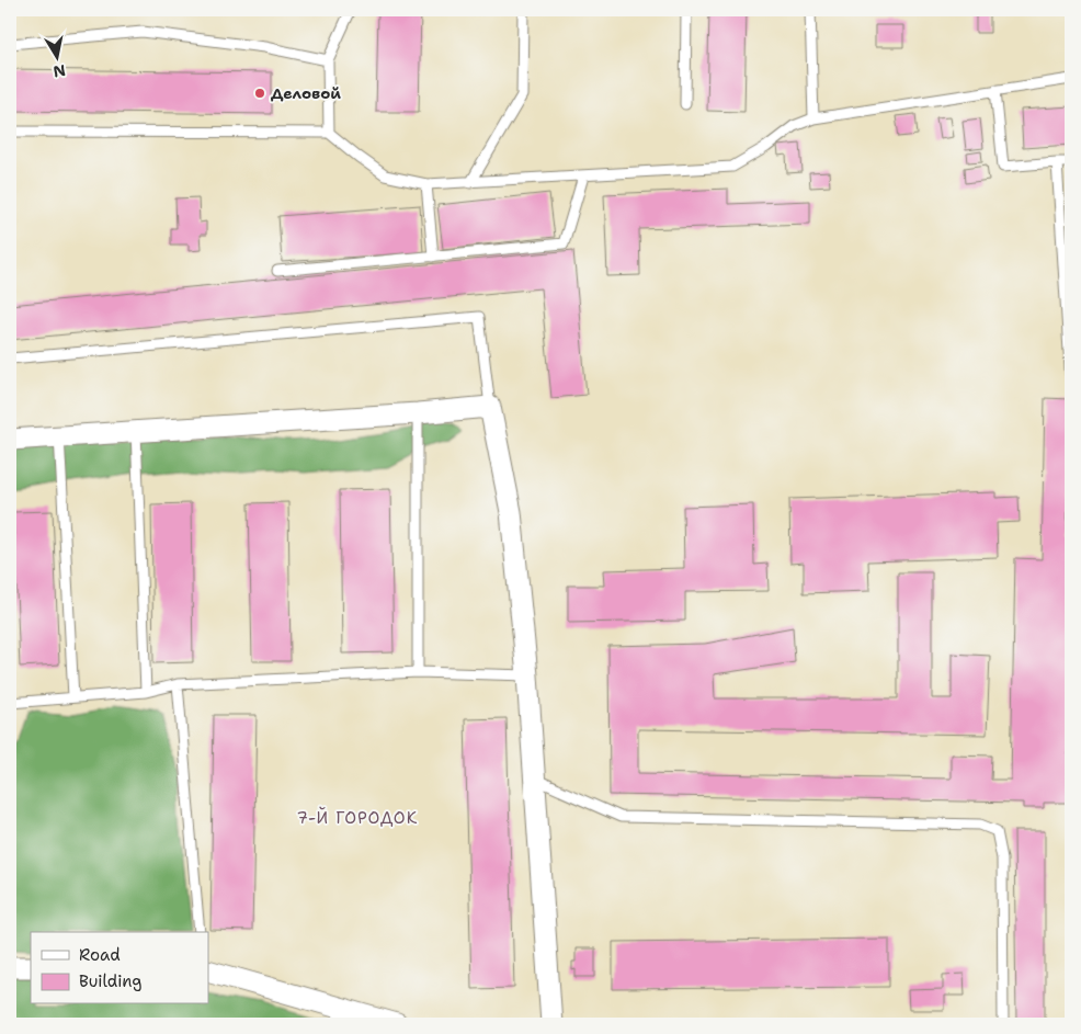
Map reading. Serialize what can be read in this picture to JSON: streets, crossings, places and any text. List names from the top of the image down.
{
  "districts": ["7-Й ГОРОДОК"],
  "places": ["Деловой"],
  "legend": ["Road", "Building"],
  "north": "bottom"
}
